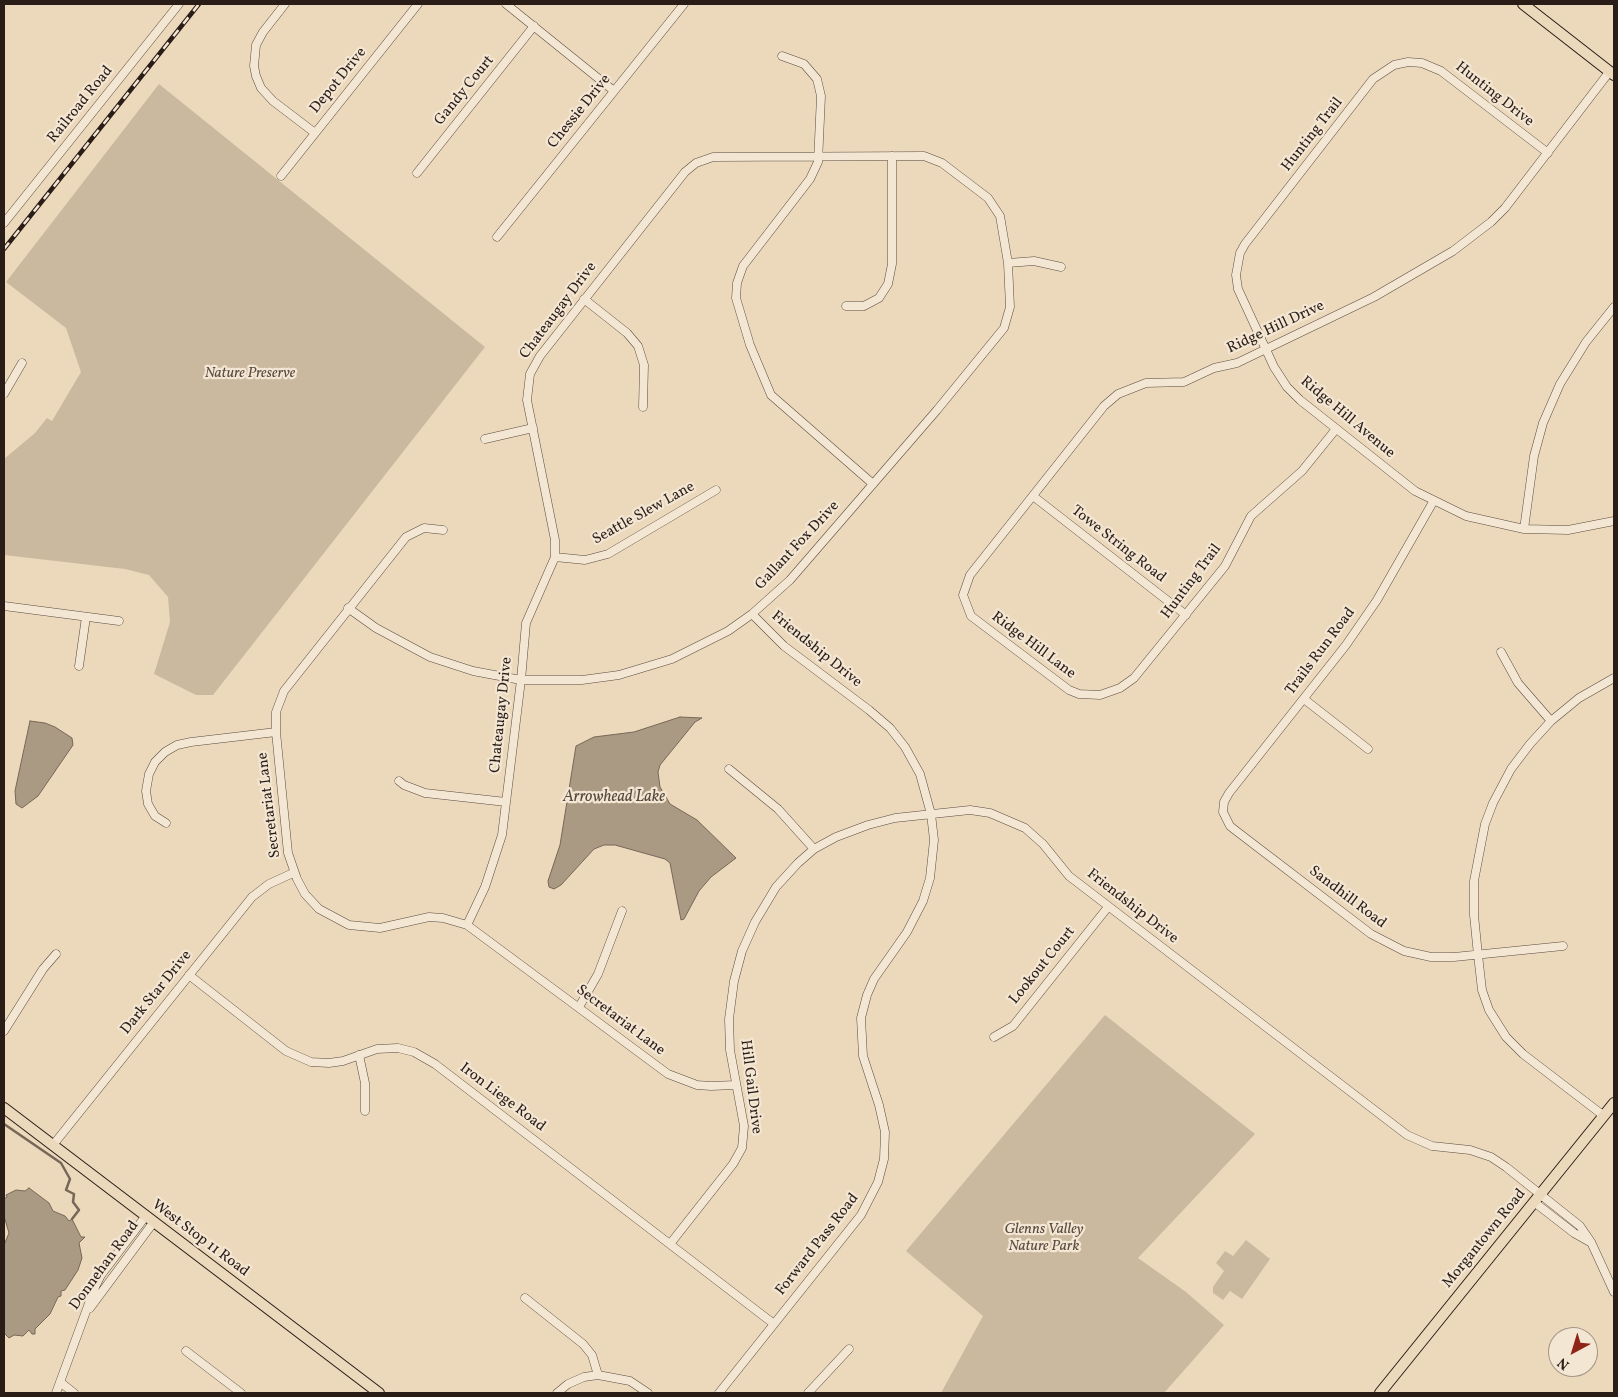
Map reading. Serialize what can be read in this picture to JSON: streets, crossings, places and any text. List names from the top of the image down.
{
  "streets": {
    "main road": ["West Stop 11 Road", "Morgantown Road"],
    "street": [
      "Depot Drive",
      "Gandy Court",
      "Hunting Drive",
      "Railroad Road",
      "Chessie Drive",
      "Hunting Trail",
      "Chateaugay Drive",
      "Ridge Hill Drive",
      "Ridge Hill Avenue",
      "Seattle Slew Lane",
      "Towe String Road",
      "Gallant Fox Drive",
      "Ridge Hill Lane",
      "Friendship Drive",
      "Trails Run Road",
      "Secretariat Lane",
      "Sandhill Road",
      "Lookout Court",
      "Dark Star Drive",
      "Hill Gail Drive",
      "Iron Liege Road",
      "Forward Pass Road",
      "Donnehan Road"
    ]
  },
  "crossings": [
    ["Hunting Drive", "Hunting Trail"],
    ["Hunting Drive", "Ridge Hill Drive"],
    ["Hunting Trail", "Ridge Hill Avenue"],
    ["Hunting Trail", "Towe String Road"],
    ["Hunting Trail", "Ridge Hill Lane"],
    ["Chateaugay Drive", "Seattle Slew Lane"],
    ["Chateaugay Drive", "Gallant Fox Drive"],
    ["Chateaugay Drive", "Secretariat Lane"],
    ["Ridge Hill Drive", "Ridge Hill Avenue"],
    ["Ridge Hill Drive", "Towe String Road"],
    ["Ridge Hill Drive", "Ridge Hill Lane"],
    ["Ridge Hill Avenue", "Trails Run Road"],
    ["Gallant Fox Drive", "Friendship Drive"],
    ["Gallant Fox Drive", "Secretariat Lane"],
    ["Friendship Drive", "Lookout Court"],
    ["Friendship Drive", "Hill Gail Drive"],
    ["Friendship Drive", "Morgantown Road"],
    ["Friendship Drive", "Forward Pass Road"],
    ["Trails Run Road", "Sandhill Road"],
    ["Secretariat Lane", "Dark Star Drive"],
    ["Secretariat Lane", "Hill Gail Drive"],
    ["Dark Star Drive", "Iron Liege Road"],
    ["Dark Star Drive", "West Stop 11 Road"],
    ["Hill Gail Drive", "Iron Liege Road"],
    ["Hill Gail Drive", "Forward Pass Road"],
    ["Iron Liege Road", "Forward Pass Road"],
    ["West Stop 11 Road", "Donnehan Road"]
  ],
  "water": ["Arrowhead Lake"],
  "parks": ["Nature Preserve", "Glenns Valley Nature Park"],
  "north": "bottom left"
}
